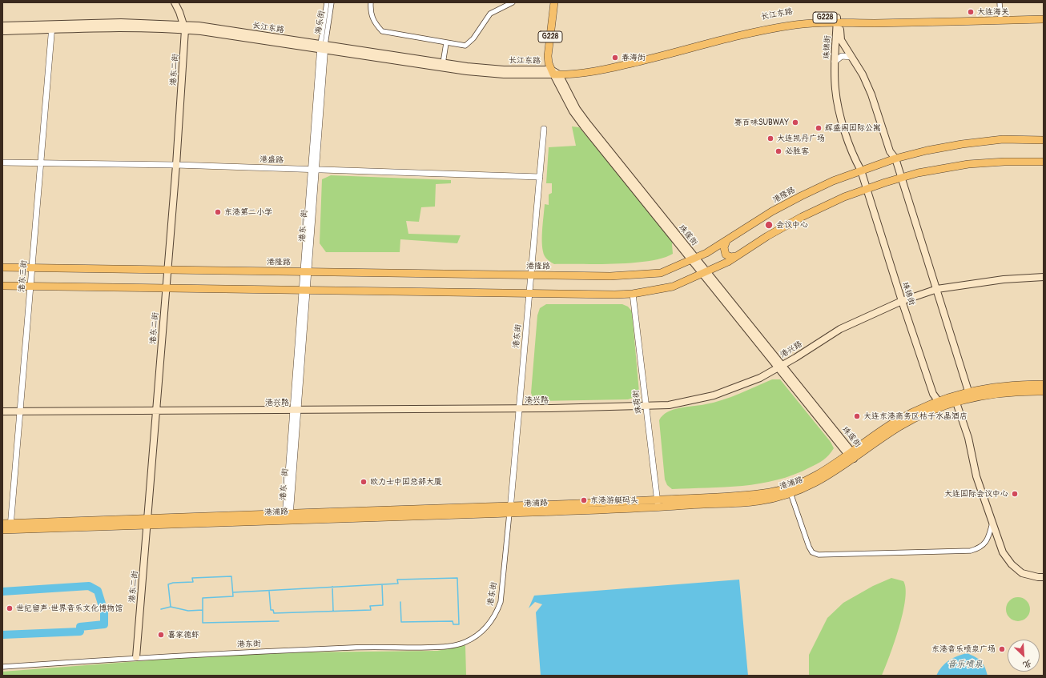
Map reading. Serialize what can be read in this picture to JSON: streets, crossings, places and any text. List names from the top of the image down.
{
  "streets": {
    "main road": [
      "长江东路",
      "G228",
      "珠锦街",
      "港东二街",
      "港隆路",
      "珠莲街",
      "港兴路",
      "港浦路"
    ],
    "street": [
      "海乐街",
      "港盛路",
      "港东一街",
      "港东三街",
      "港东街",
      "珠荷街"
    ]
  },
  "crossings": [
    ["长江东路", "G228"],
    ["长江东路", "海乐街"],
    ["长江东路", "珠锦街"],
    ["长江东路", "港东二街"],
    ["长江东路", "港东一街"],
    ["长江东路", "珠莲街"],
    ["长江东路", "港东三街"],
    ["G228", "珠莲街"],
    ["海乐街", "港东一街"],
    ["珠锦街", "港隆路"],
    ["珠锦街", "港兴路"],
    ["珠锦街", "港浦路"],
    ["港东二街", "港盛路"],
    ["港东二街", "港隆路"],
    ["港东二街", "港东街"],
    ["港东二街", "港兴路"],
    ["港东二街", "港浦路"],
    ["港盛路", "港东一街"],
    ["港盛路", "港东三街"],
    ["港盛路", "港东街"],
    ["港隆路", "港东一街"],
    ["港隆路", "珠莲街"],
    ["港隆路", "港东三街"],
    ["港隆路", "港东街"],
    ["港东一街", "港兴路"],
    ["港东一街", "港浦路"],
    ["珠莲街", "港兴路"],
    ["珠莲街", "港浦路"],
    ["港东三街", "港兴路"],
    ["港东三街", "港浦路"],
    ["港东街", "港兴路"],
    ["港东街", "港浦路"],
    ["港兴路", "珠荷街"],
    ["珠荷街", "港浦路"]
  ],
  "water": ["音乐喷泉"],
  "places": [
    "大连海关",
    "春海街",
    "赛百味SUBWAY",
    "辉盛阁国际公寓",
    "大连凯丹广场",
    "必胜客",
    "东港第二小学",
    "会议中心",
    "大连东港商务区桔子水晶酒店",
    "欧力士中国总部大厦",
    "大连国际会议中心",
    "东港游艇码头",
    "世纪留声·世界音乐文化博物馆",
    "喜家德虾",
    "东港音乐喷泉广场"
  ],
  "north": "bottom right"
}
